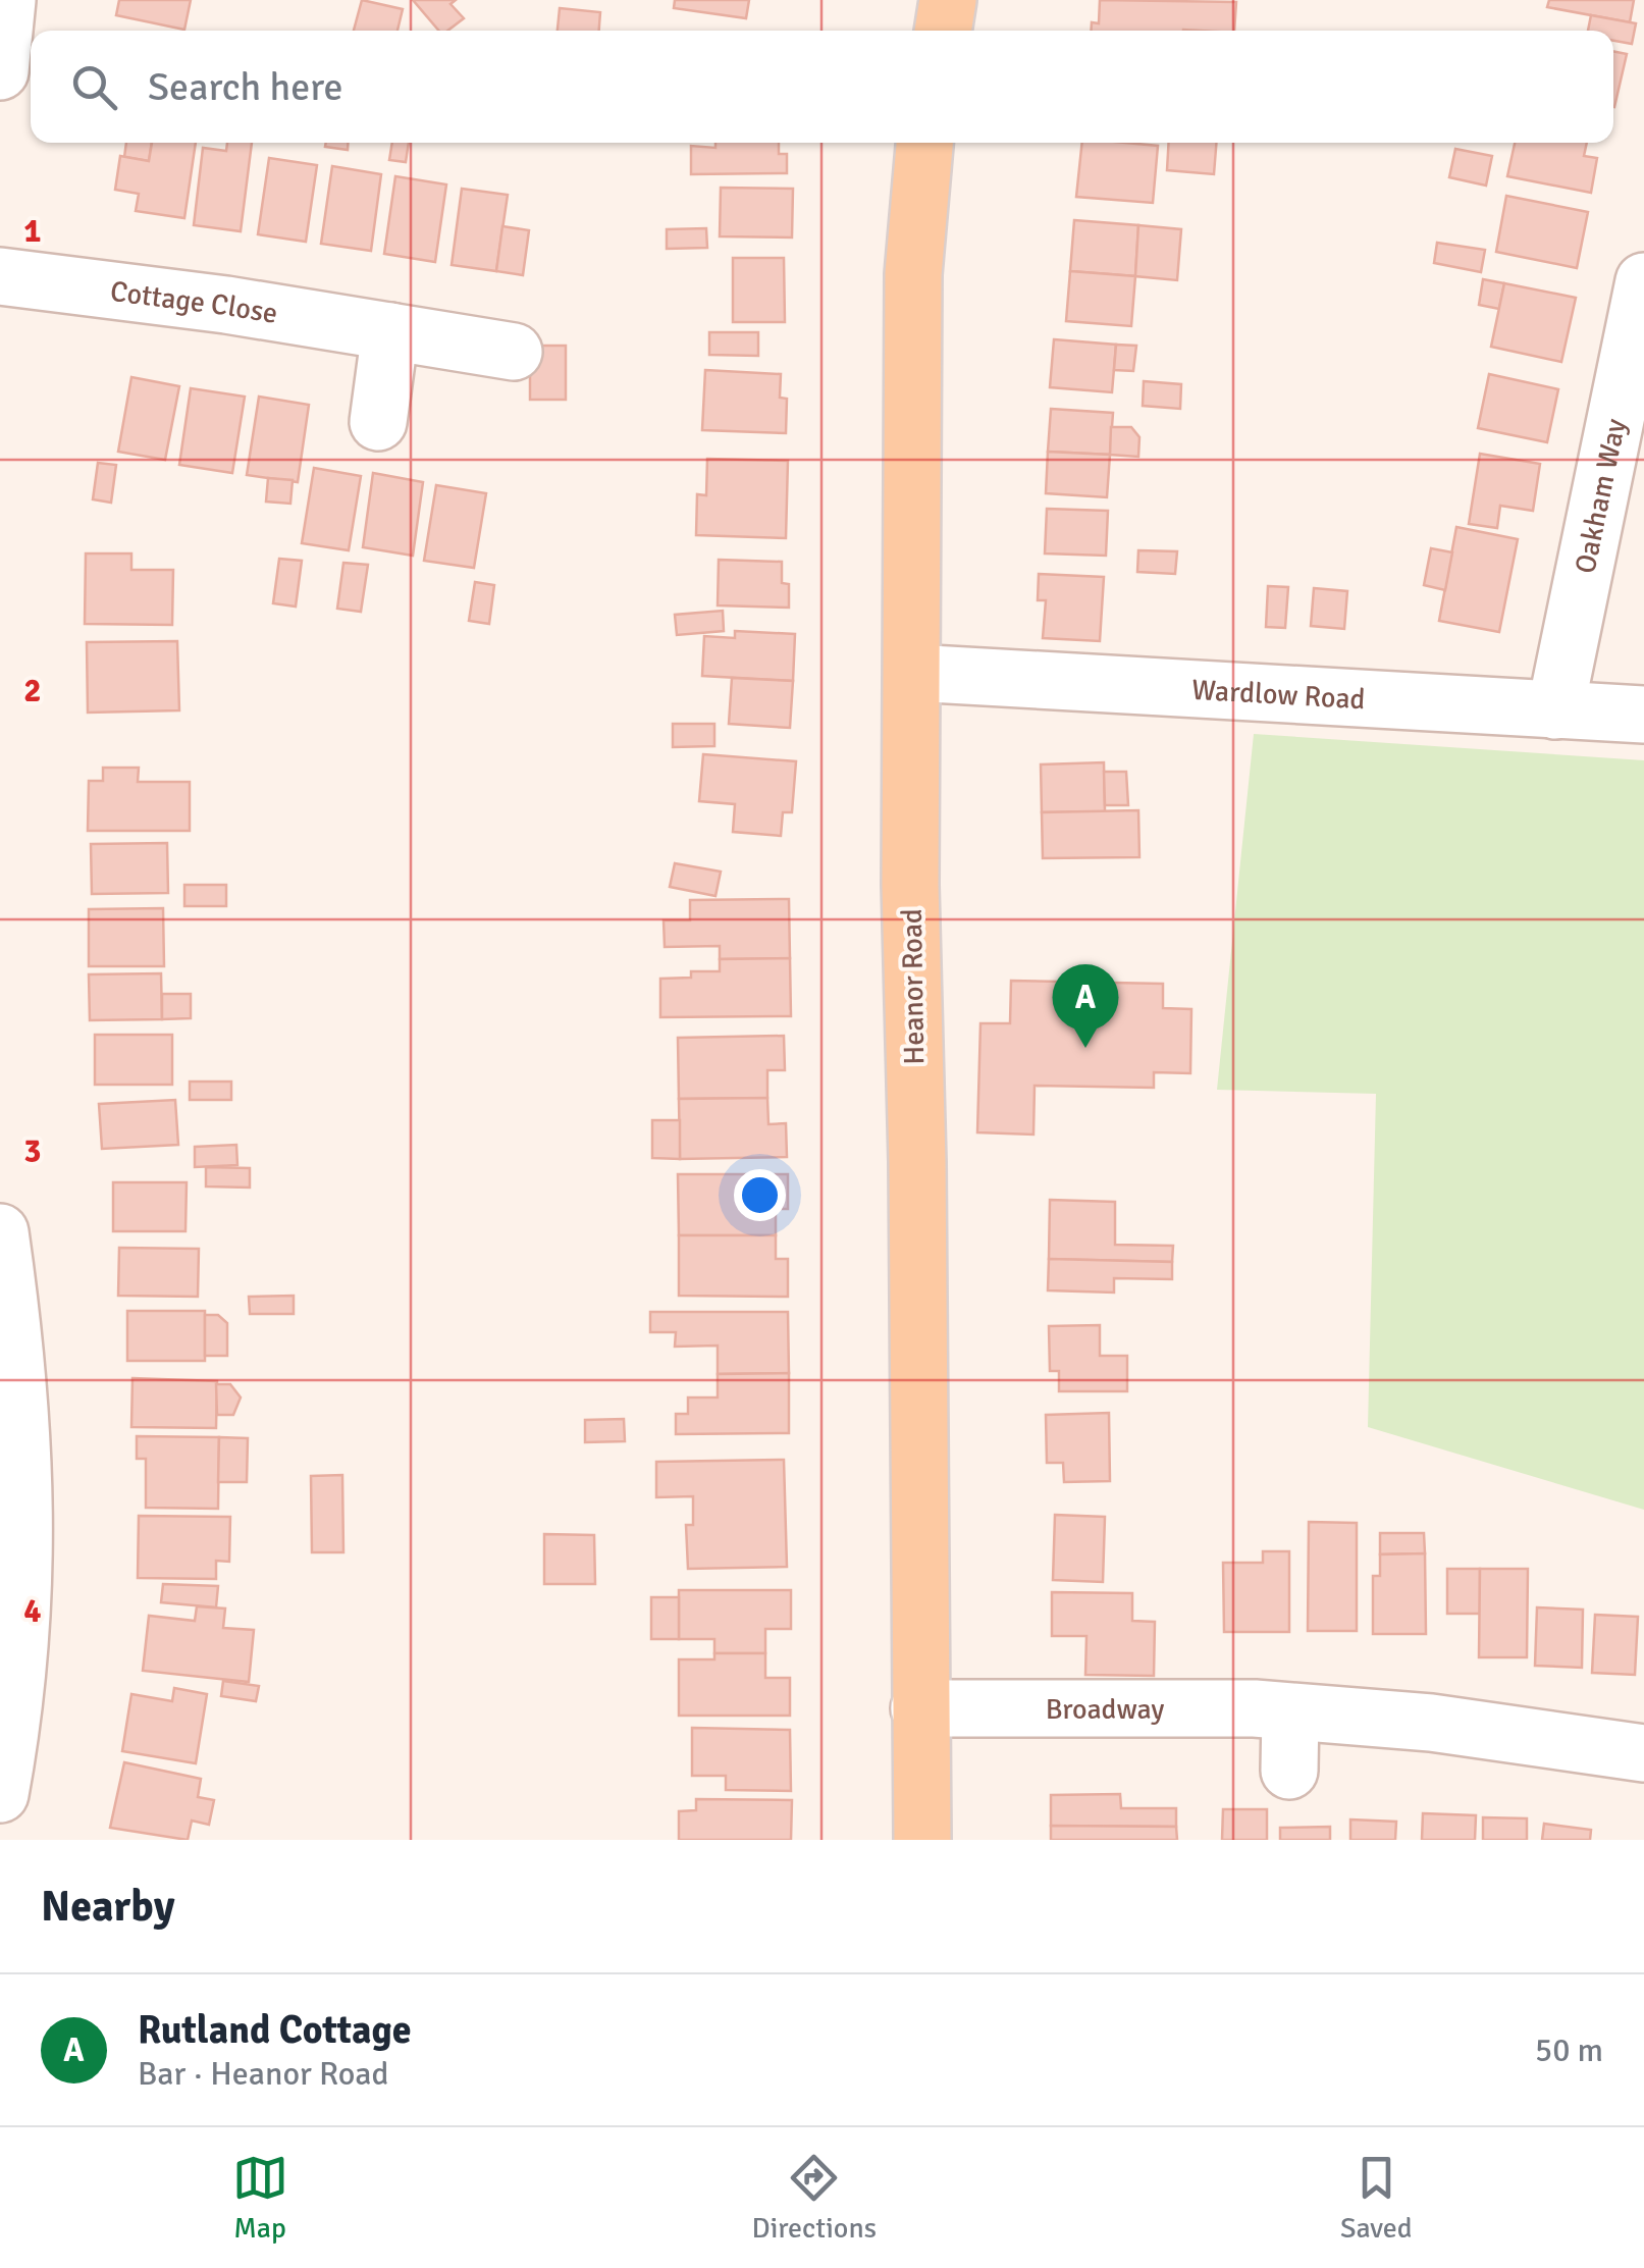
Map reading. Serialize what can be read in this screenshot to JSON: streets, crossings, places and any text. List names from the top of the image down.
{
  "streets": {
    "main road": ["Heanor Road"],
    "street": [
      "Cottage Close",
      "Oakham Way",
      "Wardlow Road",
      "Broadway"
    ]
  },
  "crossings": [
    ["Oakham Way", "Wardlow Road"],
    ["Wardlow Road", "Heanor Road"],
    ["Heanor Road", "Broadway"]
  ],
  "page": {
    "search": "Search here",
    "pins": "A",
    "heading": "Nearby",
    "list": [
      {
        "mark": "A",
        "name": "Rutland Cottage",
        "note": "Bar · Heanor Road",
        "value": "50 m"
      }
    ],
    "nav": ["Map", "Directions", "Saved"]
  },
  "grid": {
    "rows": [
      "1",
      "2",
      "3",
      "4"
    ]
  }
}
